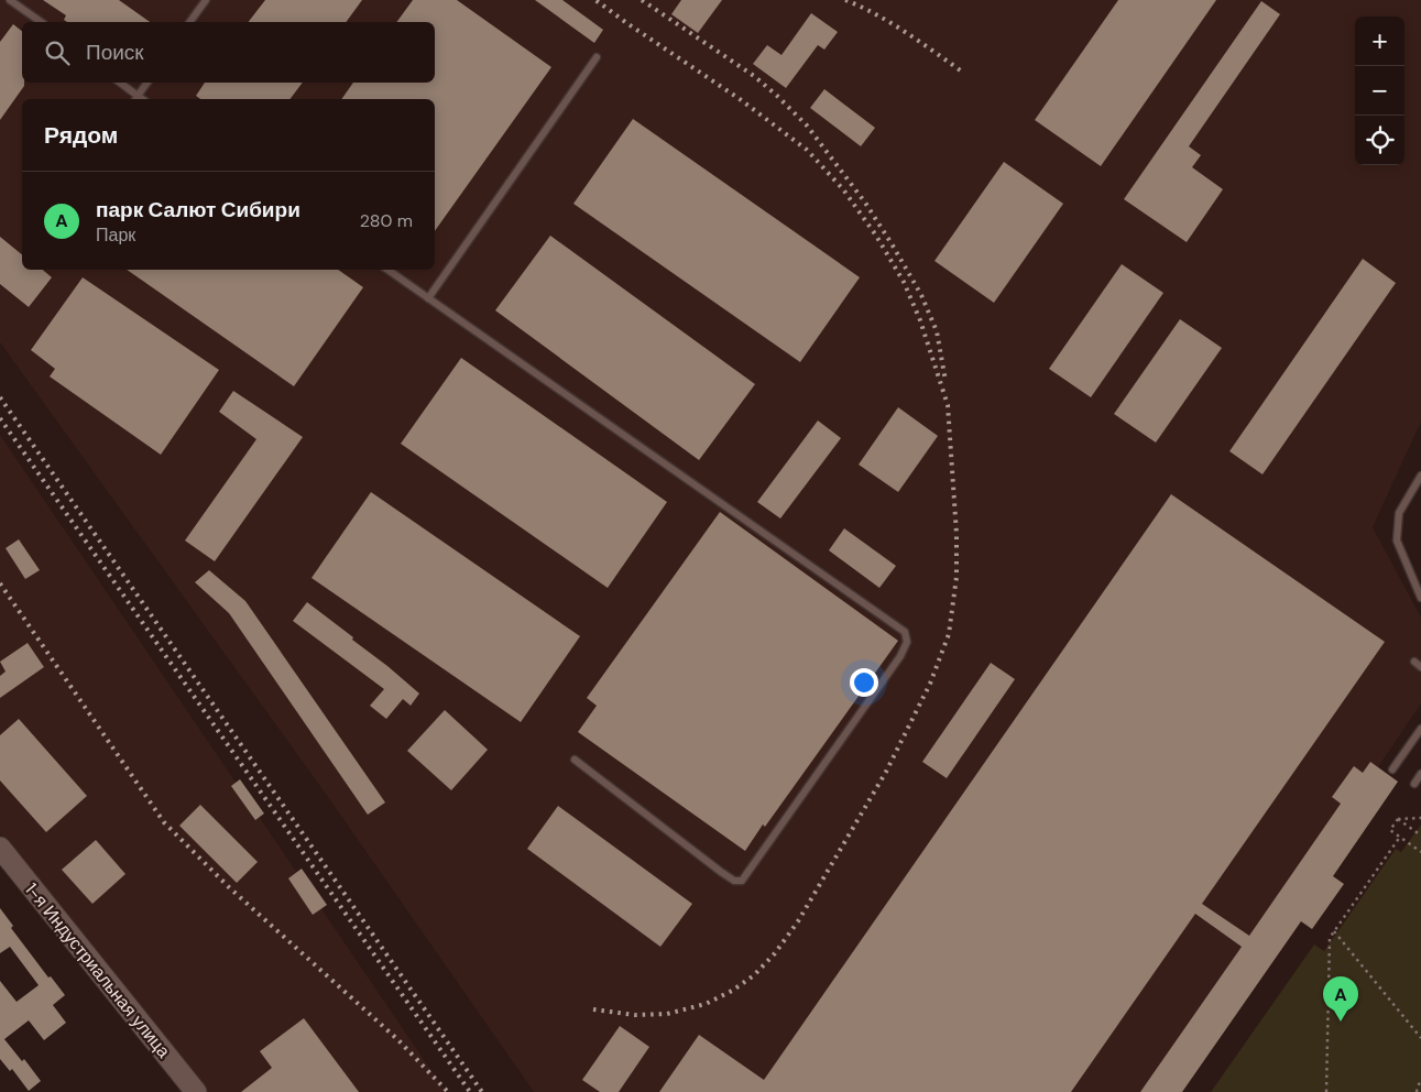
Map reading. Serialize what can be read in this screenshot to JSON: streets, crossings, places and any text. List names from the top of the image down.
{
  "streets": {
    "main road": ["1-я Индустриальная улица"]
  },
  "page": {
    "map_buttons": ["+", "−"],
    "search": "Поиск",
    "heading": "Рядом",
    "list": [
      {
        "mark": "A",
        "name": "парк Салют Сибири",
        "note": "Парк",
        "value": "280 m"
      }
    ],
    "pins": "A"
  }
}
